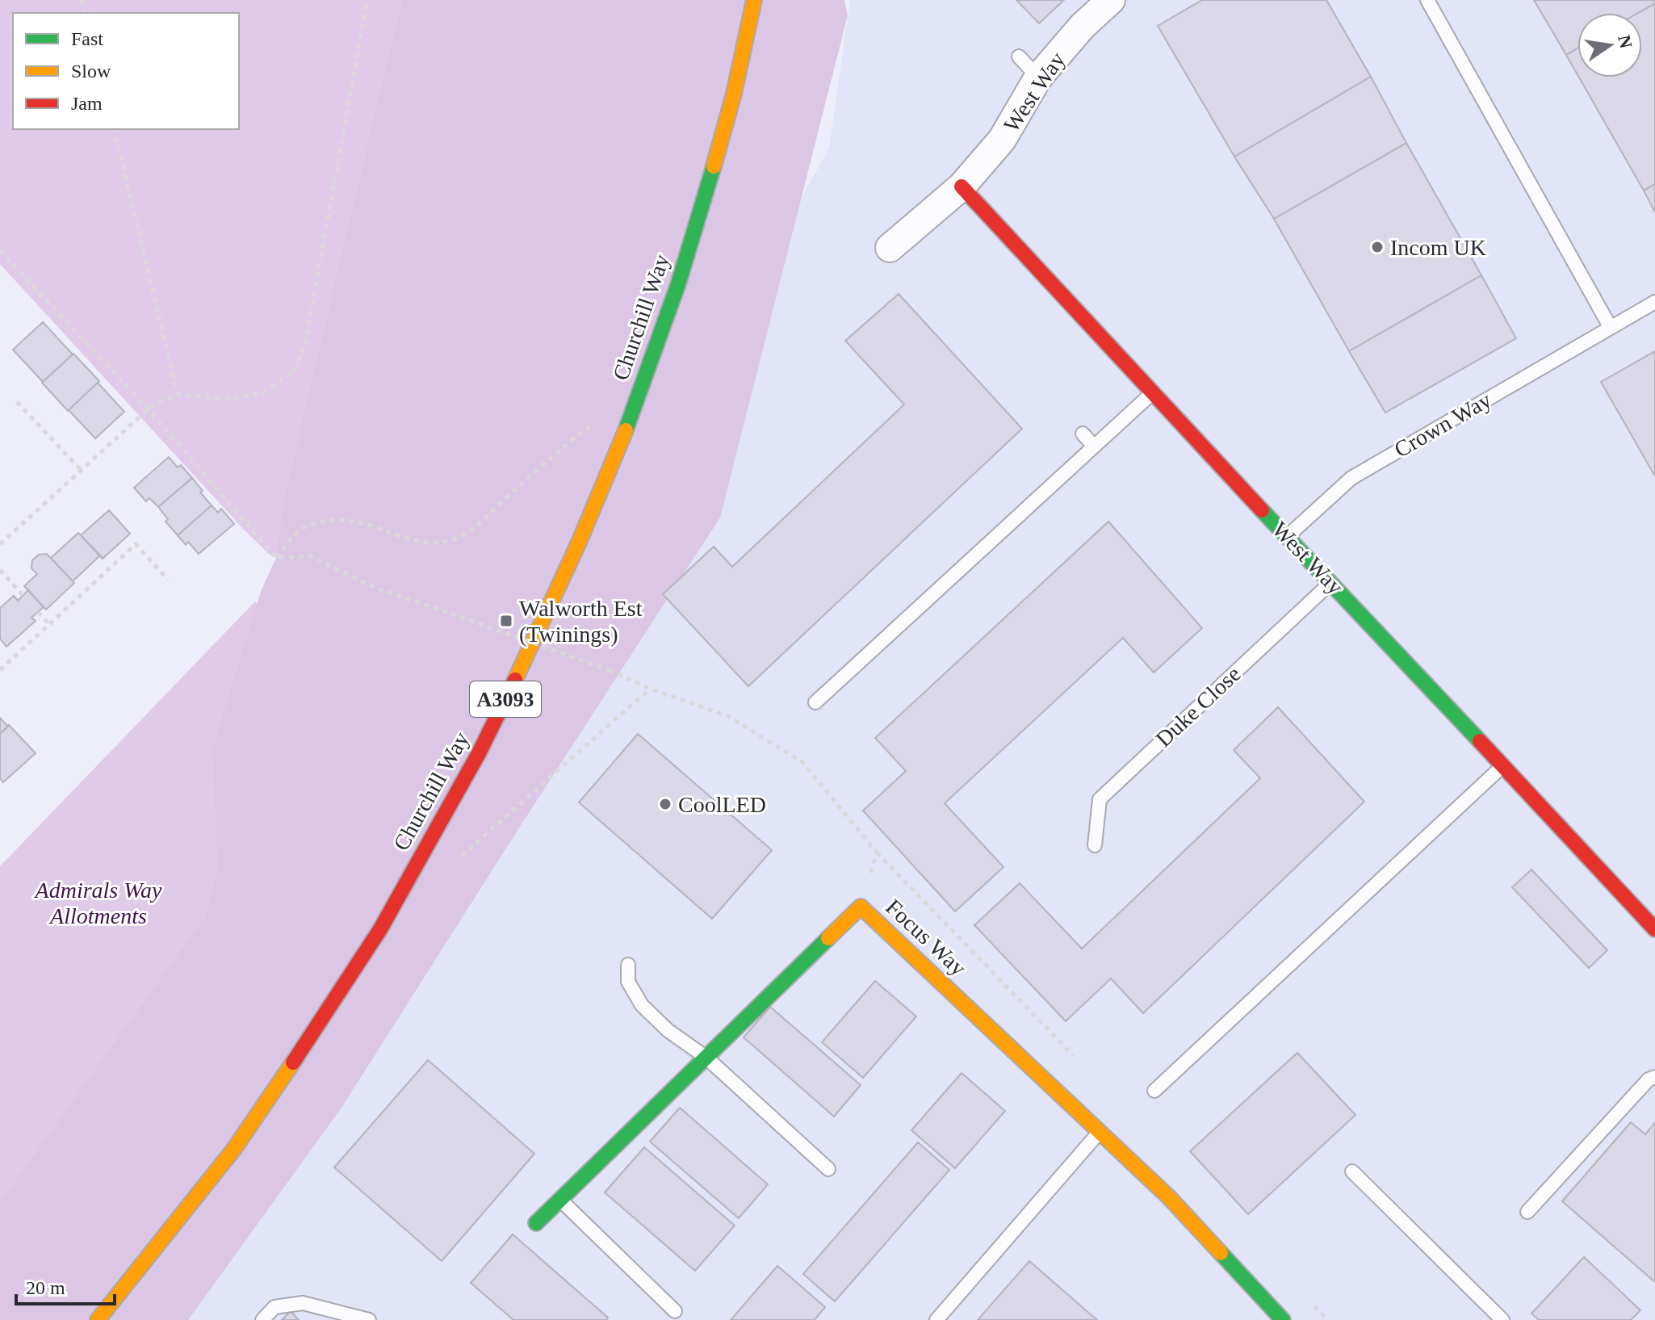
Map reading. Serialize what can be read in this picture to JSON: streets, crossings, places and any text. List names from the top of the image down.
{
  "streets": {
    "street": [
      "West Way",
      "Churchill Way",
      "A3093",
      "Focus Way"
    ],
    "lane": ["Crown Way", "Duke Close"]
  },
  "crossings": [
    ["West Way", "Crown Way"],
    ["West Way", "Duke Close"]
  ],
  "parks": ["Admirals Way Allotments"],
  "places": {
    "other": ["Incom UK", "CoolLED"],
    "transit": ["Walworth Est (Twinings)"]
  },
  "legend": ["Fast", "Slow", "Jam"],
  "scale_bar": "20 m",
  "north": "right"
}
